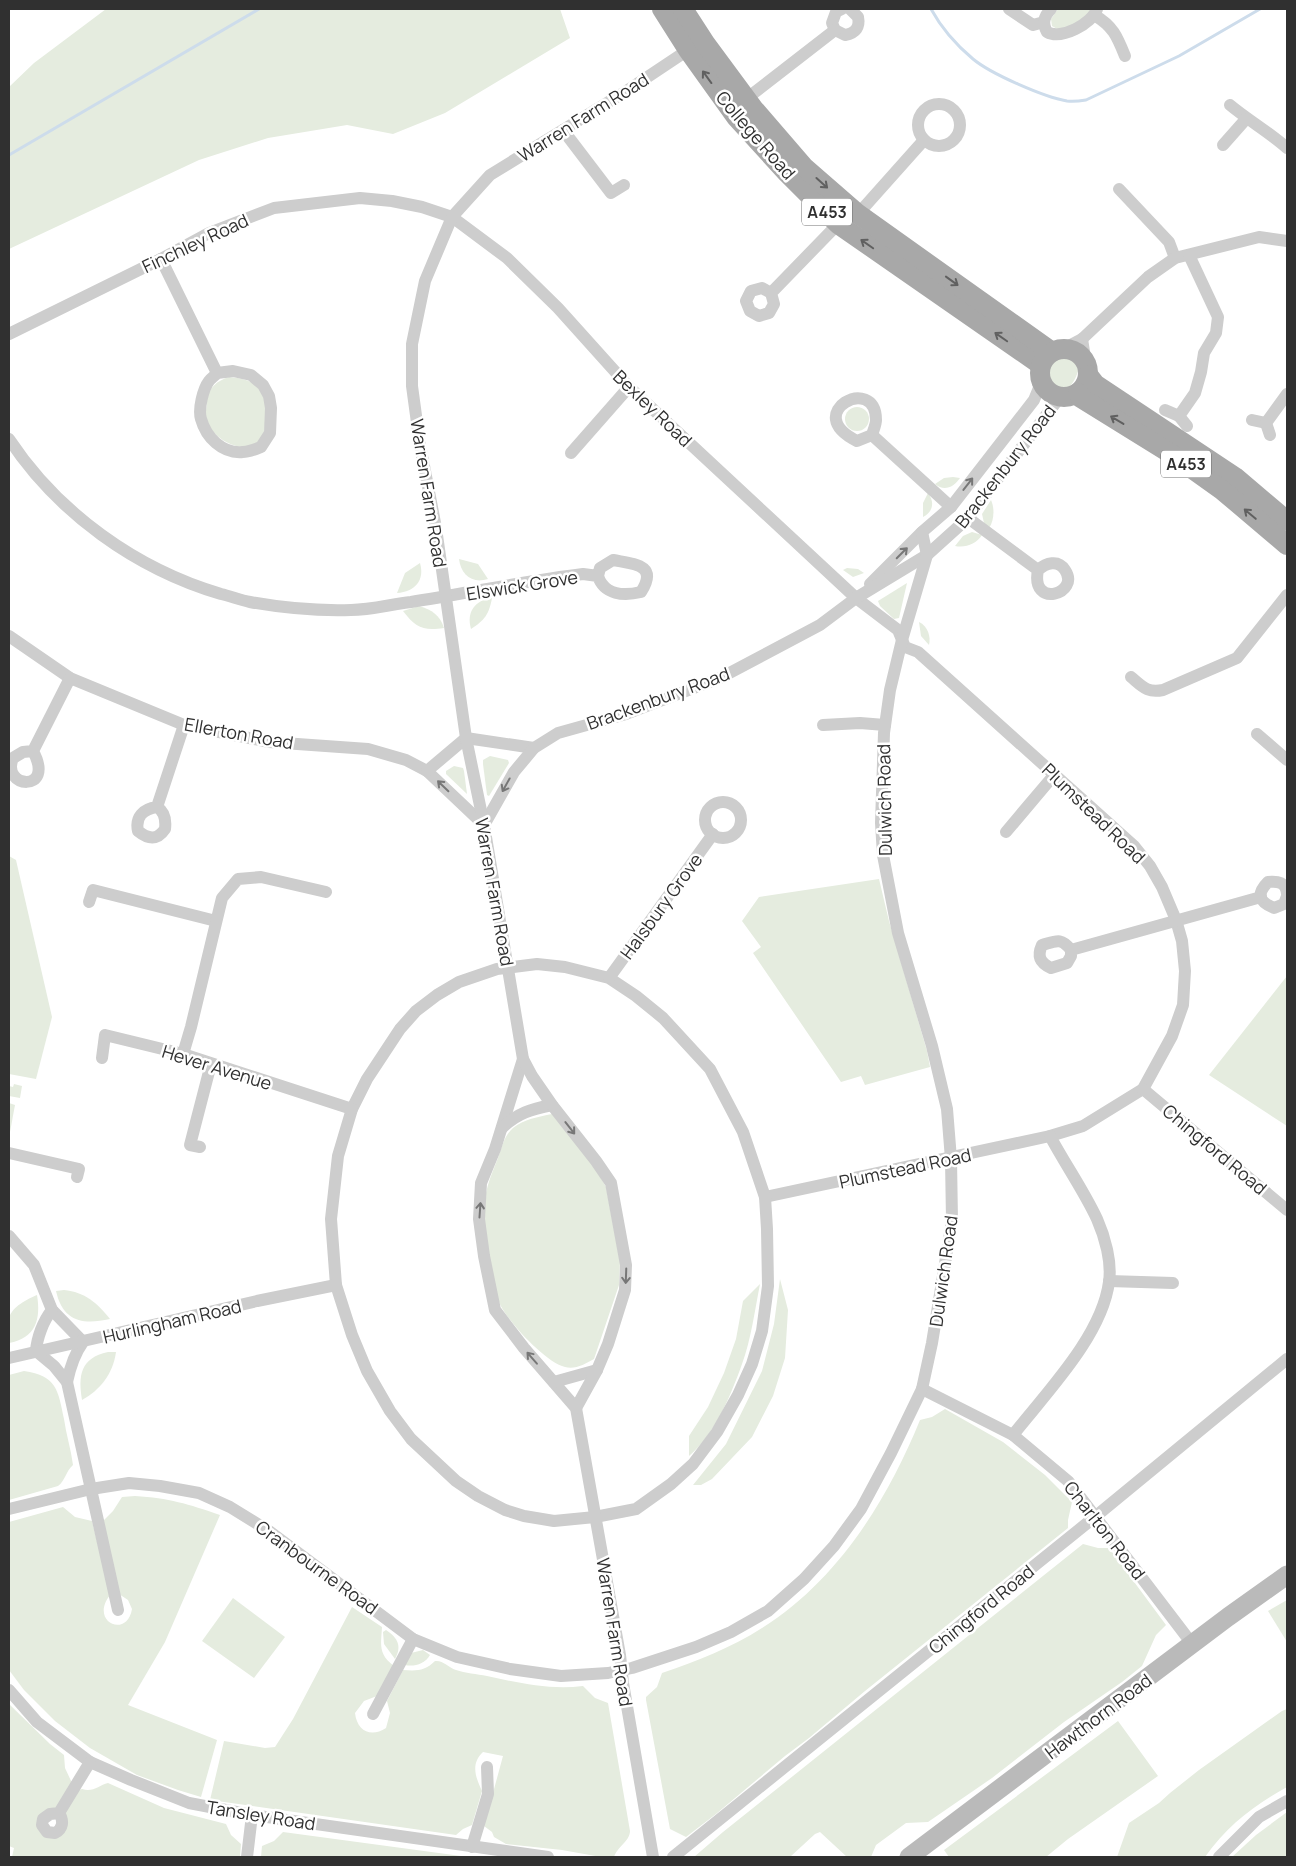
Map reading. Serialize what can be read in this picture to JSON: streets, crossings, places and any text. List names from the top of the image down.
{
  "streets": {
    "main road": ["College Road", "A453"],
    "street": [
      "Warren Farm Road",
      "Finchley Road",
      "Bexley Road",
      "Brackenbury Road",
      "Elswick Grove",
      "Ellerton Road",
      "Dulwich Road",
      "Plumstead Road",
      "Halsbury Grove",
      "Hever Avenue",
      "Chingford Road",
      "Hurlingham Road",
      "Charlton Road",
      "Cranbourne Road",
      "Hawthorn Road",
      "Tansley Road"
    ]
  },
  "crossings": [
    ["Warren Farm Road", "College Road"],
    ["Warren Farm Road", "Finchley Road"],
    ["Warren Farm Road", "Bexley Road"],
    ["Warren Farm Road", "Brackenbury Road"],
    ["Warren Farm Road", "Elswick Grove"],
    ["Warren Farm Road", "Ellerton Road"],
    ["Warren Farm Road", "Dulwich Road"],
    ["Warren Farm Road", "Cranbourne Road"],
    ["College Road", "A453"],
    ["College Road", "Brackenbury Road"],
    ["A453", "Brackenbury Road"],
    ["Finchley Road", "Bexley Road"],
    ["Bexley Road", "Brackenbury Road"],
    ["Bexley Road", "Plumstead Road"],
    ["Brackenbury Road", "Ellerton Road"],
    ["Brackenbury Road", "Plumstead Road"],
    ["Dulwich Road", "Plumstead Road"],
    ["Dulwich Road", "Charlton Road"],
    ["Dulwich Road", "Cranbourne Road"],
    ["Plumstead Road", "Chingford Road"],
    ["Chingford Road", "Charlton Road"],
    ["Charlton Road", "Hawthorn Road"]
  ]
}
